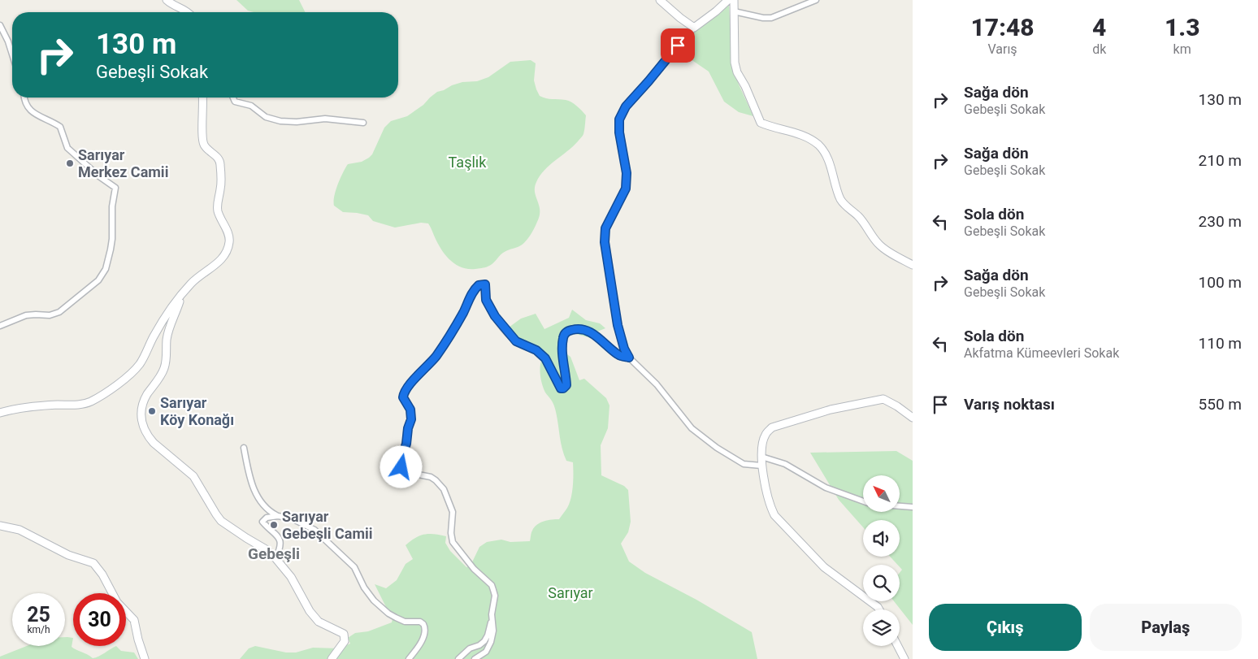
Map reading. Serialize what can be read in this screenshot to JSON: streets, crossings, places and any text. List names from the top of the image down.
{
  "districts": ["Gebeşli"],
  "parks": ["Taşlık", "Sarıyar"],
  "places": ["Sarıyar Merkez Camii", "Sarıyar Köy Konağı", "Sarıyar Gebeşli Camii"],
  "north": "top left",
  "page": {
    "eta": [
      "17:48",
      "Varış",
      "4",
      "dk",
      "1.3",
      "km"
    ],
    "turn": ["130 m", "Gebeşli Sokak"],
    "list": [
      {
        "name": "Sağa dön",
        "note": "Gebeşli Sokak",
        "value": "130 m"
      },
      {
        "name": "Sağa dön",
        "note": "Gebeşli Sokak",
        "value": "210 m"
      },
      {
        "name": "Sola dön",
        "note": "Gebeşli Sokak",
        "value": "230 m"
      },
      {
        "name": "Sağa dön",
        "note": "Gebeşli Sokak",
        "value": "100 m"
      },
      {
        "name": "Sola dön",
        "note": "Akfatma Kümeevleri Sokak",
        "value": "110 m"
      },
      {
        "name": "Varış noktası",
        "value": "550 m"
      }
    ],
    "speed": "25 km/h",
    "limit": "30",
    "buttons": ["Çıkış", "Paylaş"]
  }
}
